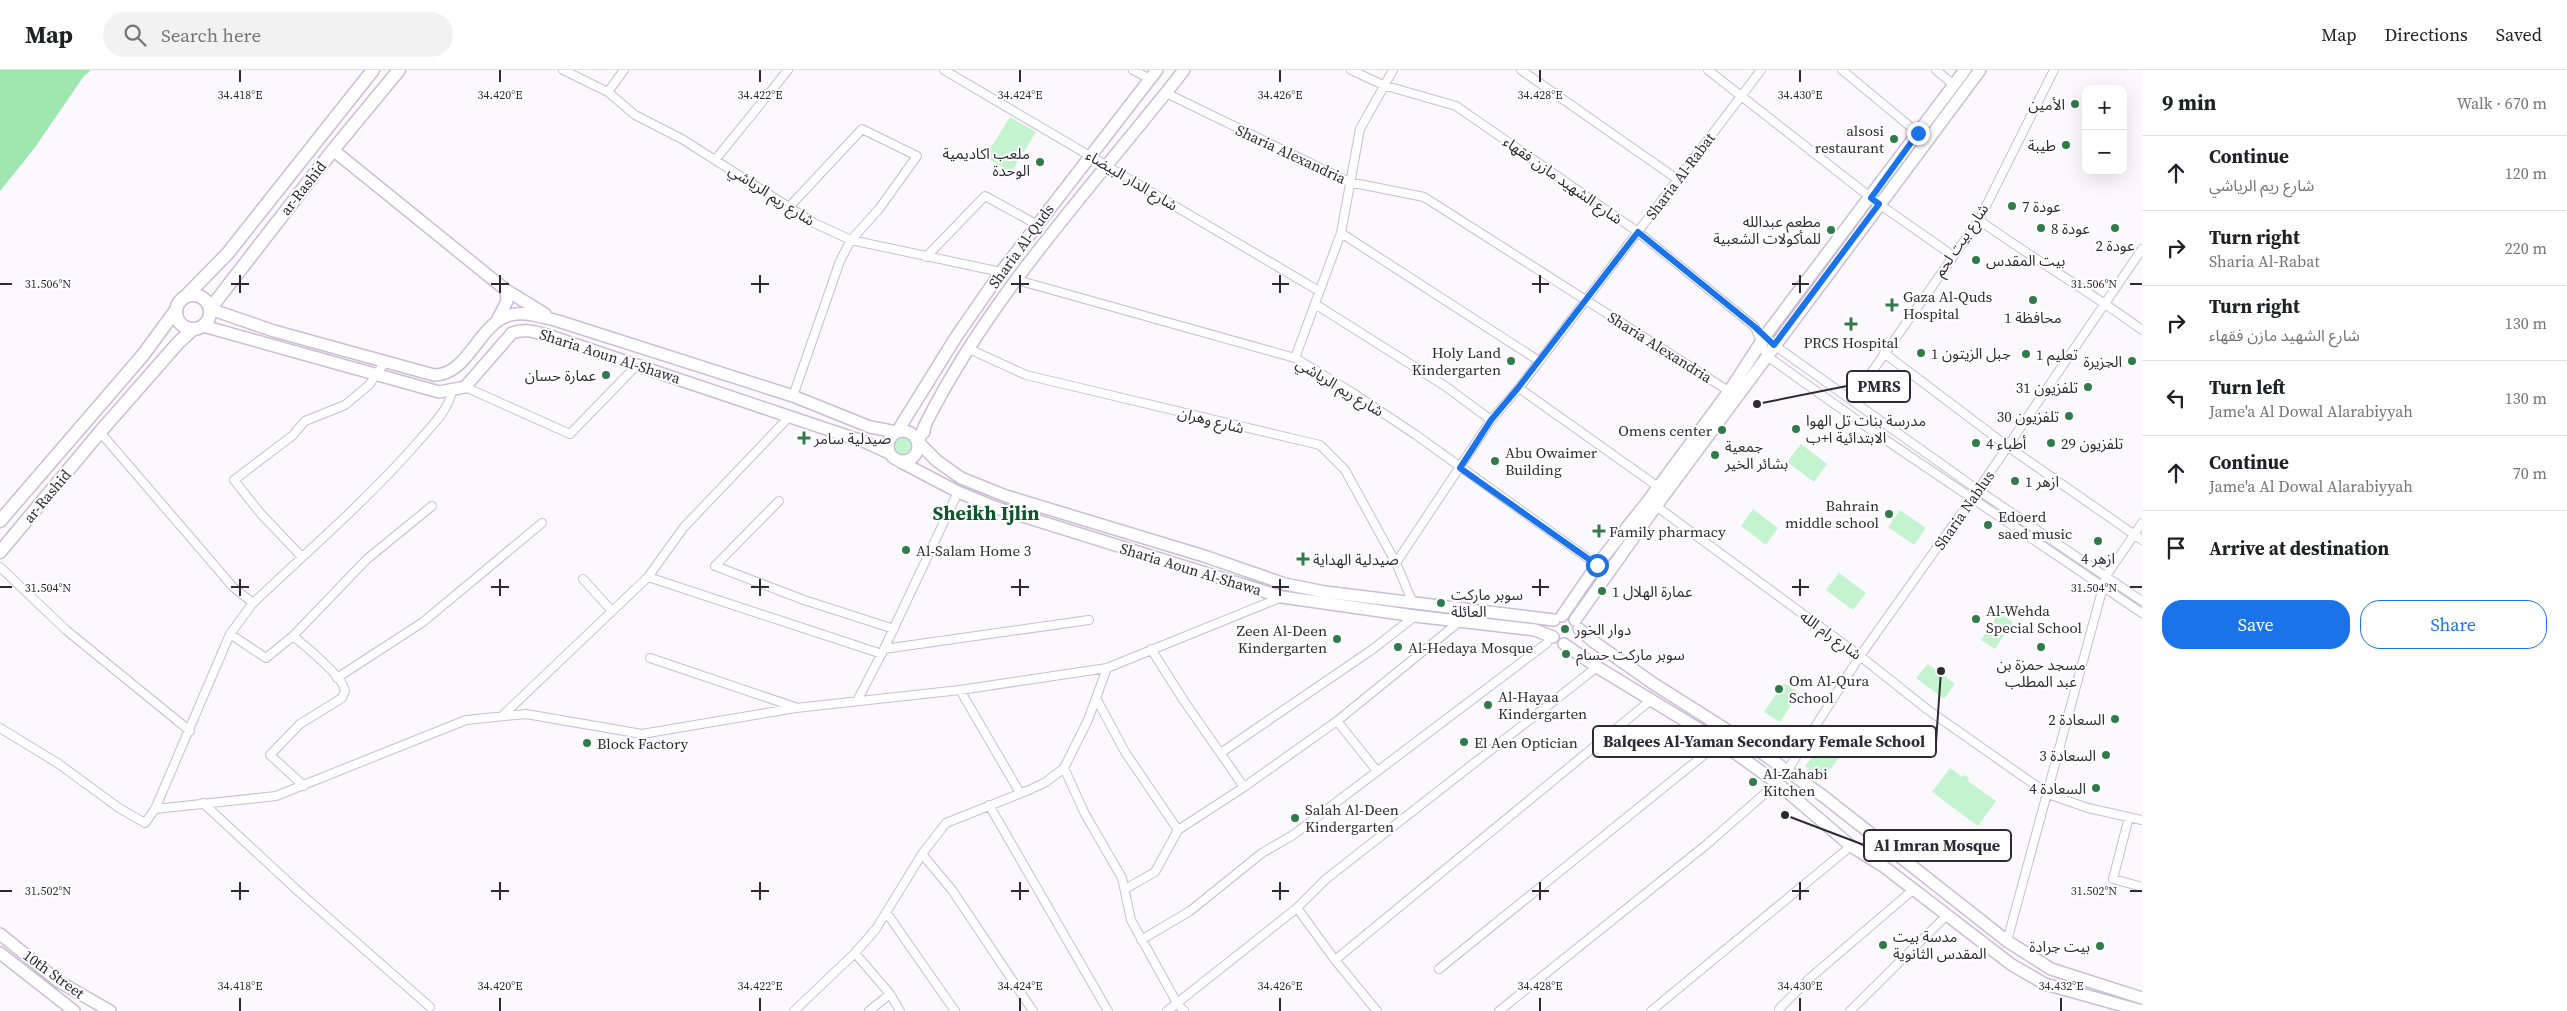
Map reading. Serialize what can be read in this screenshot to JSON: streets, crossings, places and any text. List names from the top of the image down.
{
  "streets": {
    "main road": [
      "ar-Rashid",
      "Sharia Al-Quds",
      "Sharia Aoun Al-Shawa",
      "10th Street"
    ],
    "street": [
      "Sharia Alexandria",
      "Sharia Al-Rabat",
      "شارع الدار البيضاء",
      "شارع الشهيد مازن فقهاء",
      "شارع ريم الرياشي",
      "شارع بيت لحم",
      "شارع وهران",
      "Sharia Nablus",
      "شارع رام الله"
    ]
  },
  "crossings": [
    ["Sharia Alexandria", "Sharia Al-Rabat"],
    ["Sharia Alexandria", "Sharia Al-Quds"],
    ["Sharia Al-Rabat", "شارع الشهيد مازن فقهاء"],
    ["Sharia Al-Rabat", "شارع ريم الرياشي"],
    ["Sharia Al-Rabat", "شارع وهران"],
    ["شارع الدار البيضاء", "Sharia Al-Quds"],
    ["شارع الشهيد مازن فقهاء", "Sharia Nablus"],
    ["ar-Rashid", "Sharia Aoun Al-Shawa"],
    ["شارع ريم الرياشي", "Sharia Al-Quds"],
    ["Sharia Al-Quds", "Sharia Aoun Al-Shawa"],
    ["Sharia Al-Quds", "شارع وهران"],
    ["Sharia Nablus", "شارع رام الله"]
  ],
  "districts": ["Sheikh Ijlin"],
  "places": {
    "other": [
      "الأمين",
      "alsosi restaurant",
      "طيبة",
      "ملعب اكاديمية الوحدة",
      "عودة 7",
      "عودة 8",
      "عودة 2",
      "مطعم عبدالله للمأكولات الشعبية",
      "بيت المقدس",
      "محافظة 1",
      "جبل الزيتون 1",
      "تعليم 1",
      "Holy Land Kindergarten",
      "الجزيرة",
      "عمارة حسان",
      "تلفزيون 31",
      "PMRS",
      "تلفزيون 30",
      "مدرسة بنات تل الهوا الابتدائية ا+ب",
      "Omens center",
      "أطباء 4",
      "تلفزيون 29",
      "جمعية بشائر الخير",
      "Abu Owaimer Building",
      "ازهر 1",
      "Bahrain middle school",
      "Edoerd saed music",
      "ازهر 4",
      "Al-Salam Home 3",
      "عمارة الهلال 1",
      "سوبر ماركت العائلة",
      "Al-Wehda Special School",
      "دوار الخور",
      "Zeen Al-Deen Kindergarten",
      "Al-Hedaya Mosque",
      "مسجد حمزة بن عبد المطلب",
      "سوبر ماركت حسام",
      "Balqees Al-Yaman Secondary Female School",
      "Om Al-Qura School",
      "Al-Hayaa Kindergarten",
      "السعادة 2",
      "El Aen Optician",
      "Block Factory",
      "السعادة 3",
      "Al-Zahabi Kitchen",
      "السعادة 4",
      "Al Imran Mosque",
      "Salah Al-Deen Kindergarten",
      "مدسة بيت المقدس الثانوية",
      "بيت جرادة"
    ],
    "health": [
      "Gaza Al-Quds Hospital",
      "PRCS Hospital",
      "صيدلية سامر",
      "Family pharmacy",
      "صيدلية الهداية"
    ]
  },
  "page": {
    "header": "Map",
    "search": "Search here",
    "nav": ["Map", "Directions", "Saved"],
    "heading": ["9 min", "Walk · 670 m"],
    "map_buttons": ["+", "−"],
    "list": [
      ["Continue", "شارع ريم الرياشي", "120 m"],
      ["Turn right", "Sharia Al-Rabat", "220 m"],
      ["Turn right", "شارع الشهيد مازن فقهاء", "130 m"],
      ["Turn left", "Jame'a Al Dowal Alarabiyyah", "130 m"],
      ["Continue", "Jame'a Al Dowal Alarabiyyah", "70 m"],
      "Arrive at destination"
    ],
    "buttons": ["Save", "Share"]
  },
  "coordinates": [
    "34.418°E",
    "34.420°E",
    "34.422°E",
    "34.424°E",
    "34.426°E",
    "34.428°E",
    "34.430°E",
    "31.506°N",
    "31.504°N",
    "31.502°N",
    "34.432°E"
  ]
}
